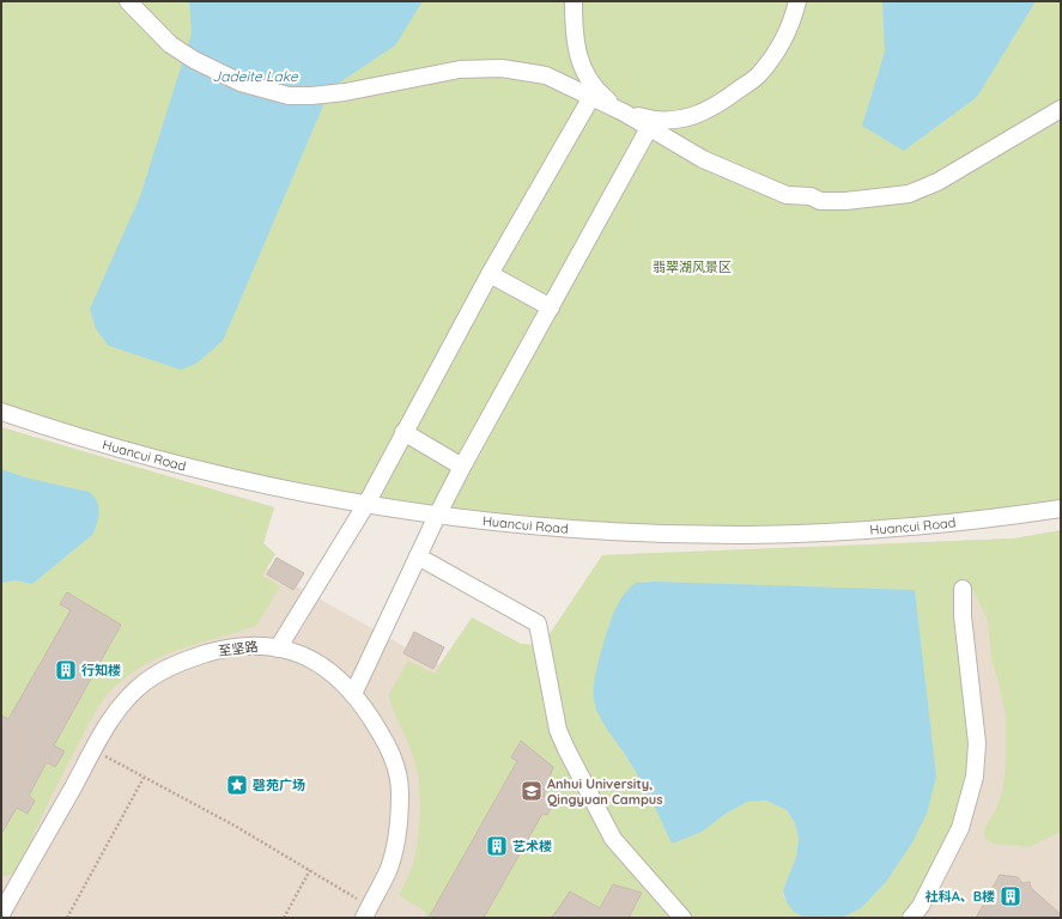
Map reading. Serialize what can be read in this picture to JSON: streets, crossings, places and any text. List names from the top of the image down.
{
  "streets": {
    "street": ["Huancui Road", "至坚路"]
  },
  "water": ["Jadeite Lake"],
  "parks": ["翡翠湖风景区"],
  "places": {
    "building": ["行知楼", "艺术楼", "社科A、B楼"],
    "place": ["磬苑广场"],
    "school or university": ["Anhui University, Qingyuan Campus"]
  }
}
